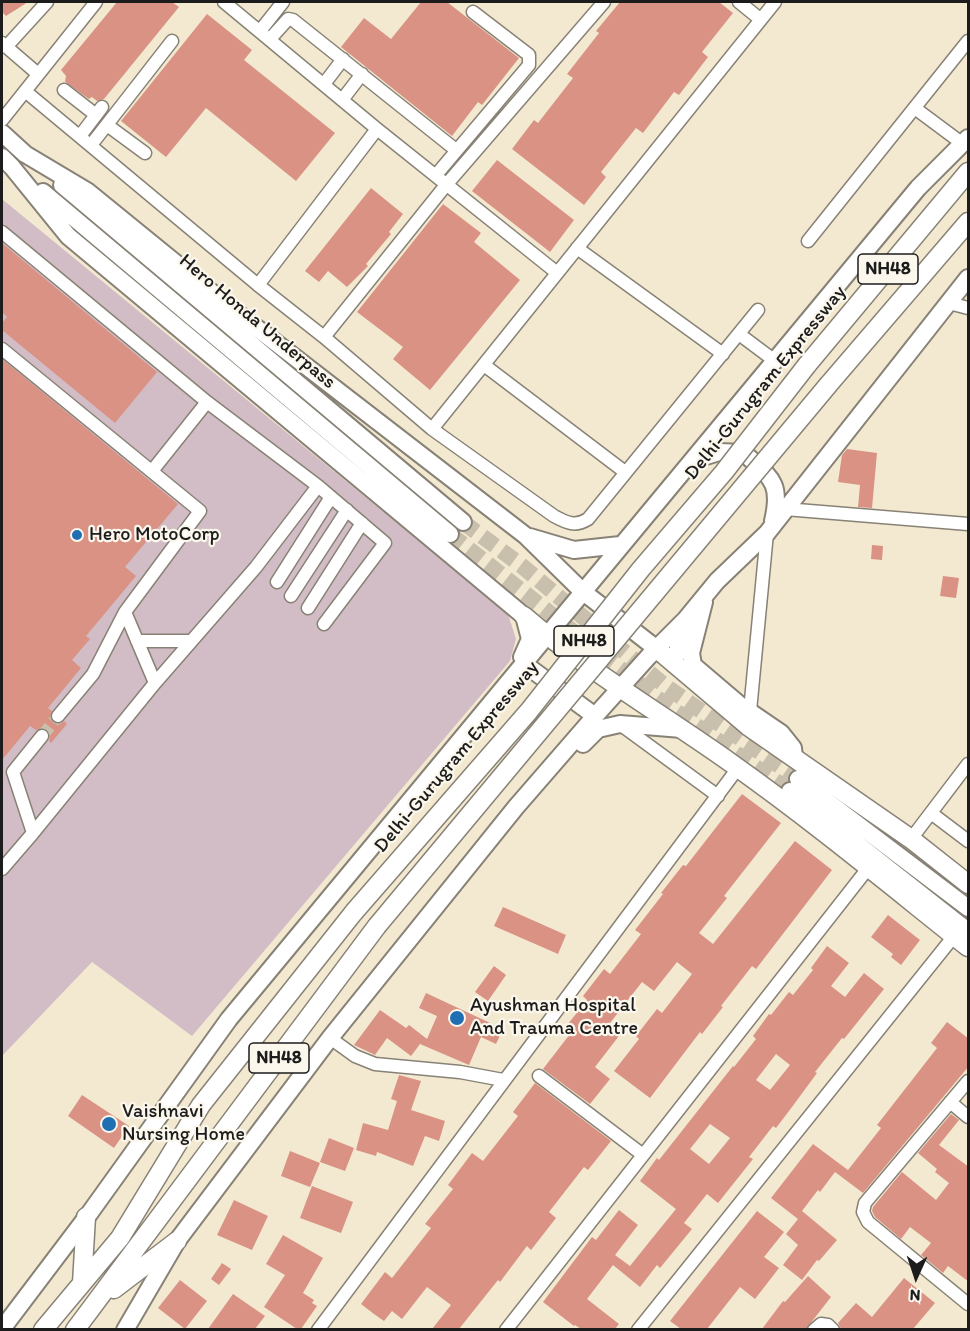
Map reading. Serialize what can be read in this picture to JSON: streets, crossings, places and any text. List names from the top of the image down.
{
  "streets": {
    "highway": ["NH48", "Delhi-Gurugram Expressway"],
    "main road": ["Hero Honda Underpass"]
  },
  "places": ["Hero MotoCorp", "Ayushman Hospital And Trauma Centre", "Vaishnavi Nursing Home"],
  "north": "bottom"
}
